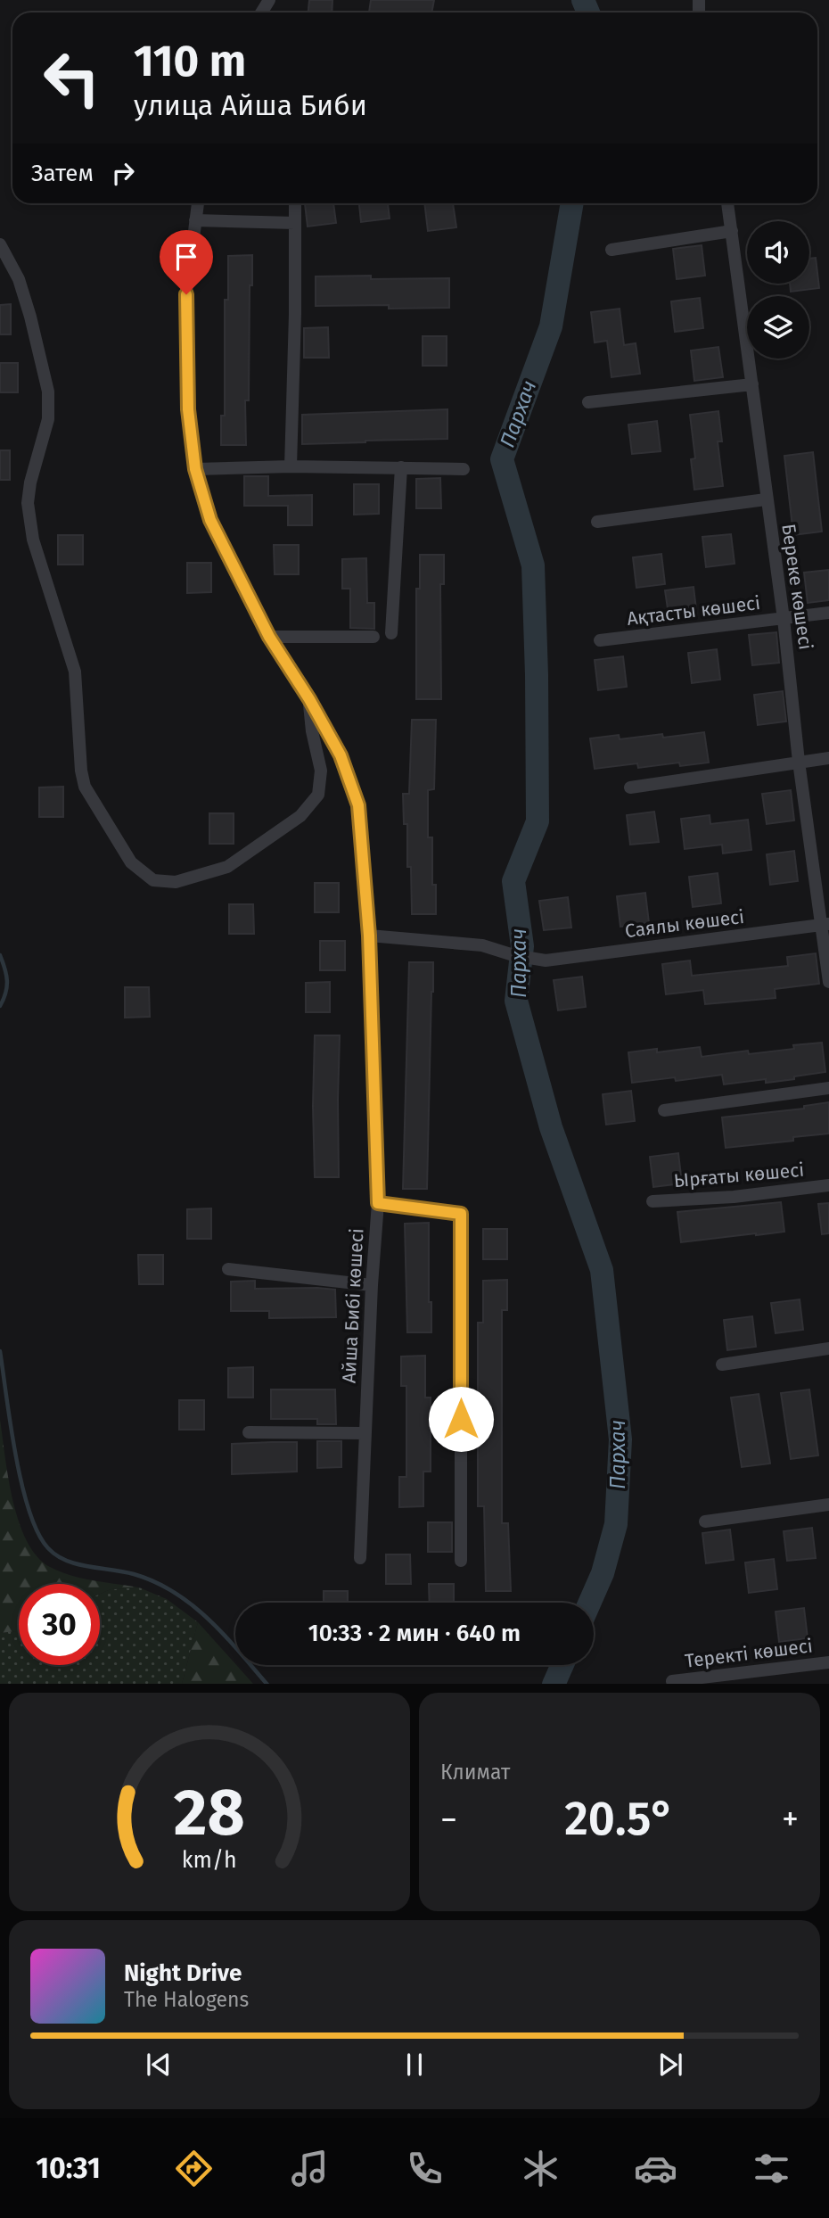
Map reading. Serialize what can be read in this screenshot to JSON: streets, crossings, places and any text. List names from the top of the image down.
{
  "streets": {
    "street": [
      "Береке көшесі",
      "Ақтасты көшесі",
      "Саялы көшесі",
      "Ырғаты көшесі",
      "Айша Бибі көшесі",
      "Теректі көшесі"
    ]
  },
  "crossings": [
    ["Береке көшесі", "Ақтасты көшесі"],
    ["Береке көшесі", "Саялы көшесі"],
    ["Саялы көшесі", "Айша Бибі көшесі"]
  ],
  "water": ["Пархач"],
  "page": {
    "turn": ["110 m", "улица Айша Биби"],
    "then": "Затем",
    "limit": "30",
    "trip": "10:33 · 2 мин · 640 m",
    "tile": "Климат",
    "heat": ["−", "20.5°", "+"],
    "song": ["Night Drive", "The Halogens"],
    "tabs": "10:31",
    "gauge": ["28", "km/h"]
  }
}
